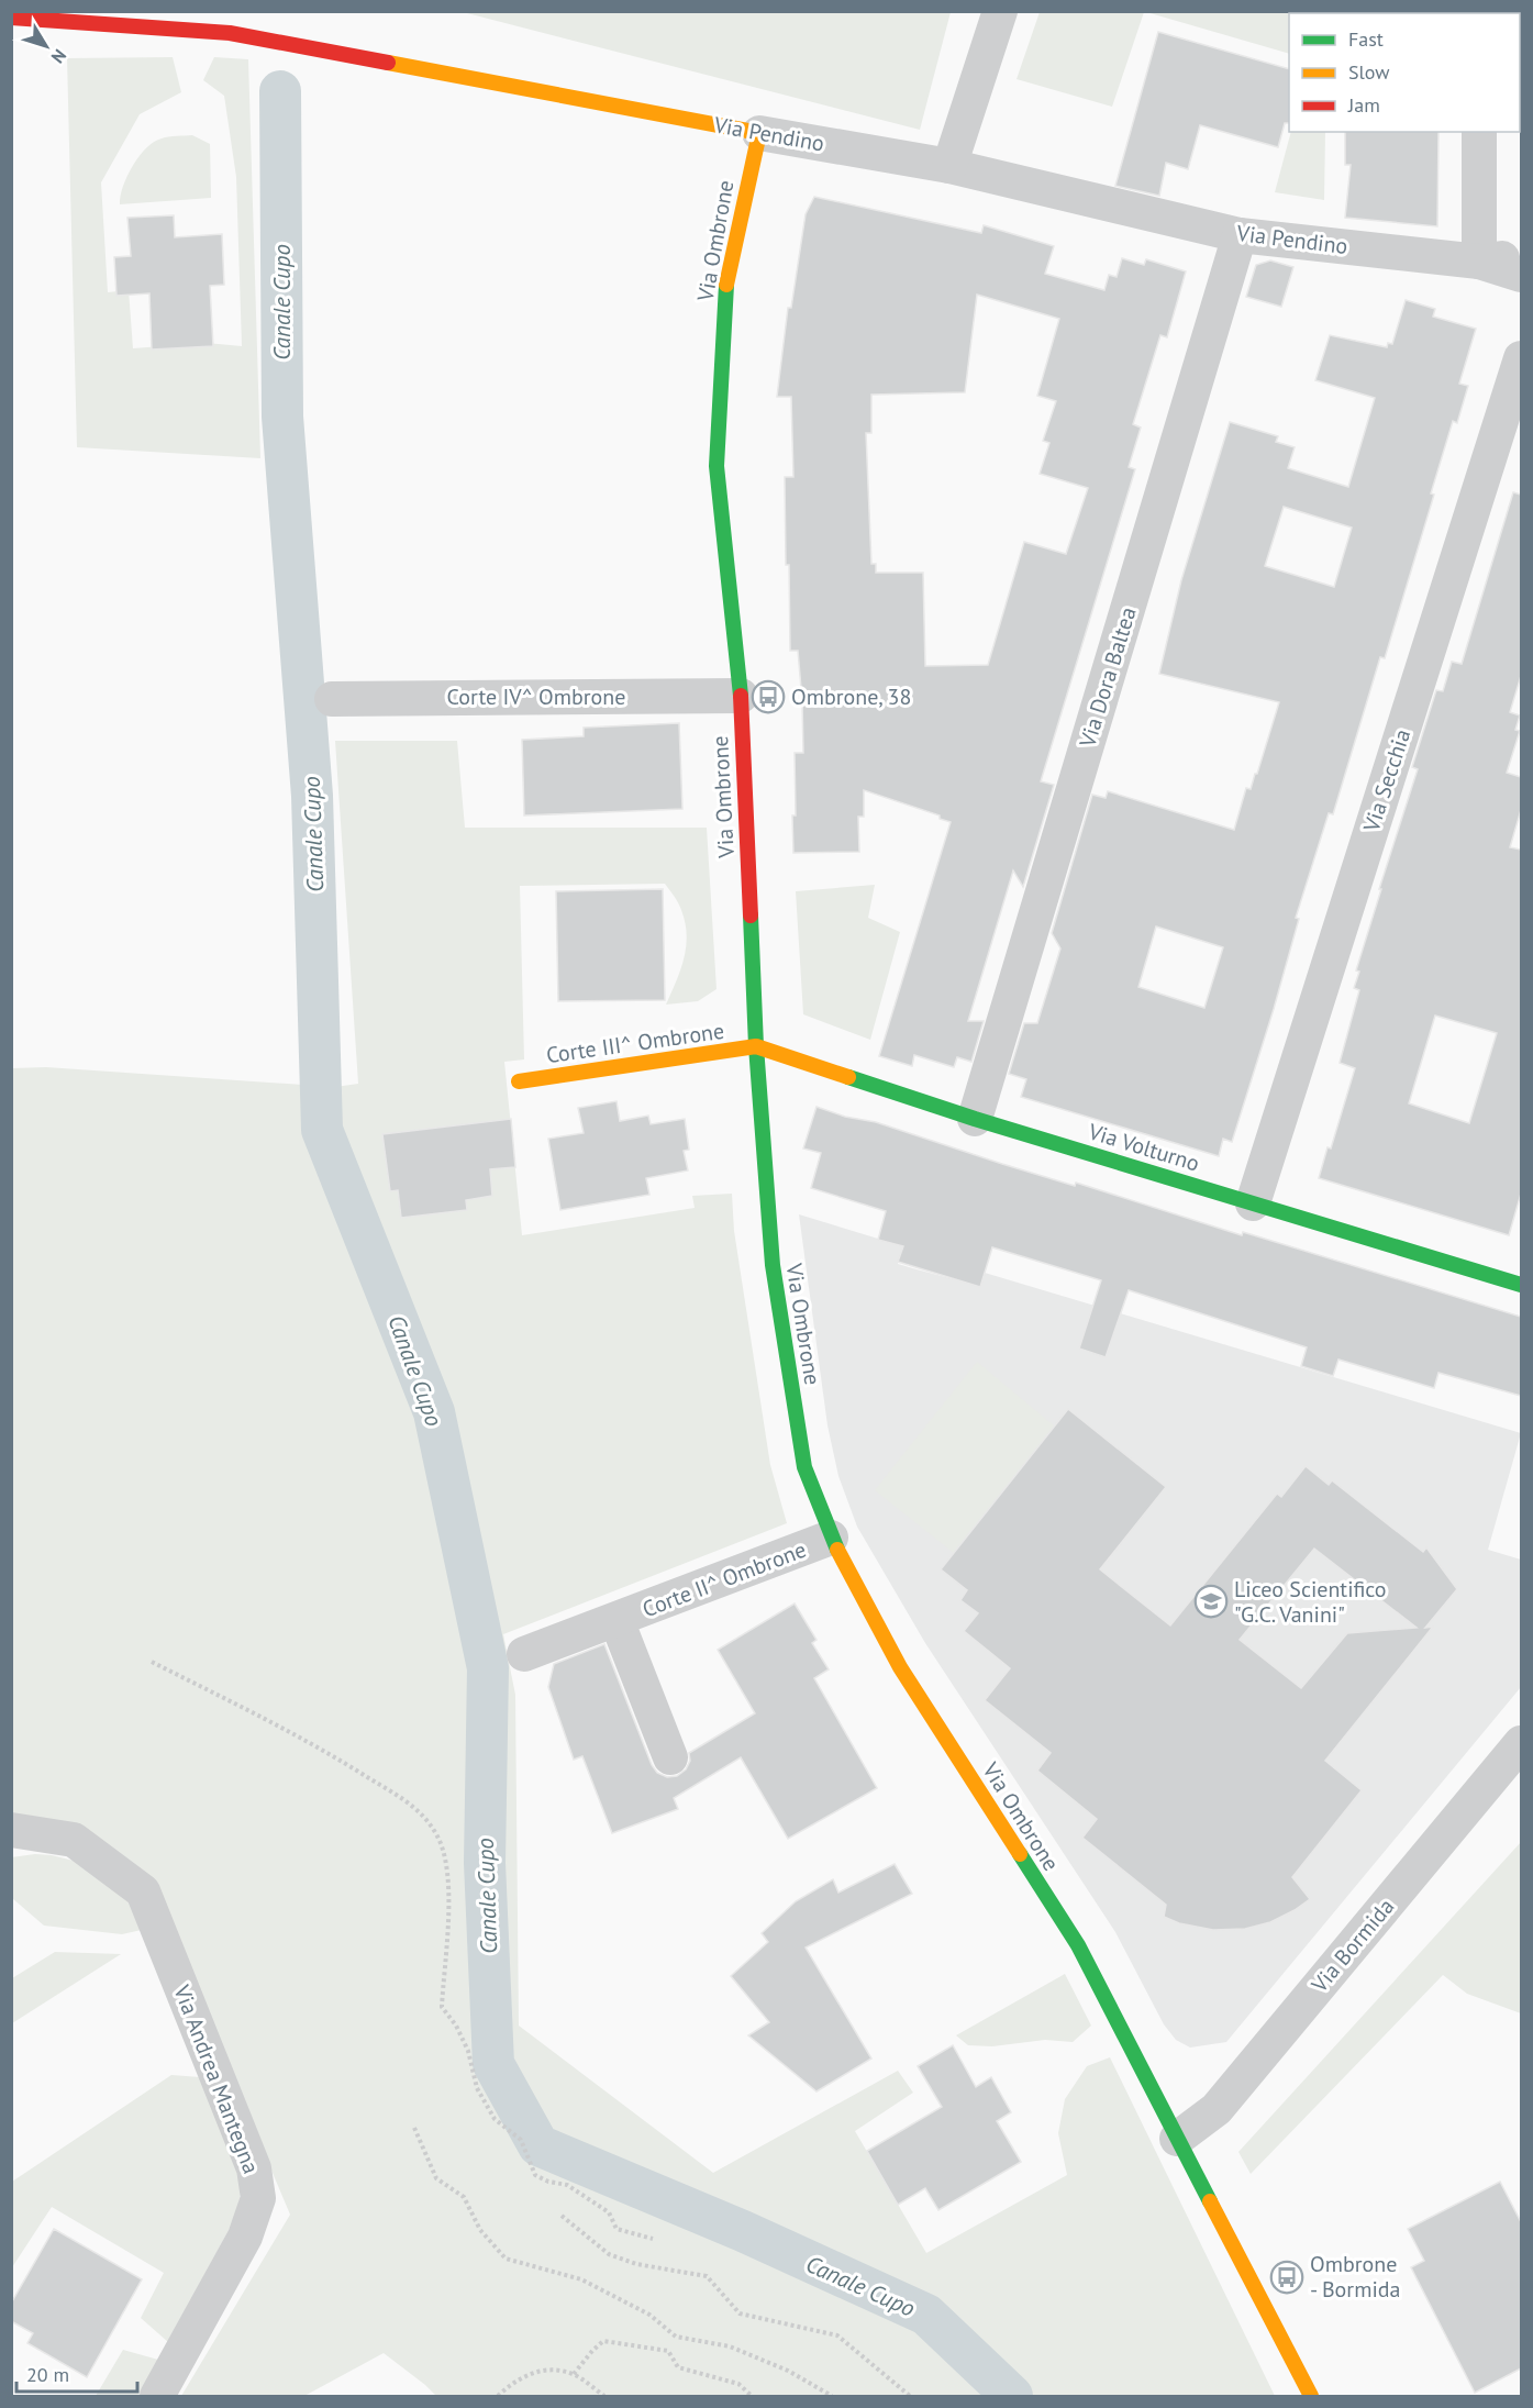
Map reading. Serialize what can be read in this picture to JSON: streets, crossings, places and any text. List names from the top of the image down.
{
  "streets": {
    "street": [
      "Via Pendino",
      "Via Ombrone",
      "Via Dora Baltea",
      "Corte IV^ Ombrone",
      "Via Secchia",
      "Corte III^ Ombrone",
      "Via Volturno",
      "Corte II^ Ombrone",
      "Via Bormida",
      "Via Andrea Mantegna"
    ]
  },
  "crossings": [
    ["Via Pendino", "Via Ombrone"],
    ["Via Pendino", "Via Dora Baltea"],
    ["Via Ombrone", "Corte IV^ Ombrone"],
    ["Via Ombrone", "Corte III^ Ombrone"],
    ["Via Ombrone", "Via Volturno"],
    ["Via Ombrone", "Corte II^ Ombrone"],
    ["Via Ombrone", "Via Bormida"],
    ["Via Dora Baltea", "Via Volturno"],
    ["Via Secchia", "Via Volturno"],
    ["Corte III^ Ombrone", "Via Volturno"]
  ],
  "water": ["Canale Cupo"],
  "places": {
    "bus stop": ["Ombrone, 38", "Ombrone - Bormida"],
    "school or university": ["Liceo Scientifico \"G.C. Vanini\""]
  },
  "legend": ["Fast", "Slow", "Jam"],
  "scale_bar": "20 m",
  "north": "bottom right"
}
